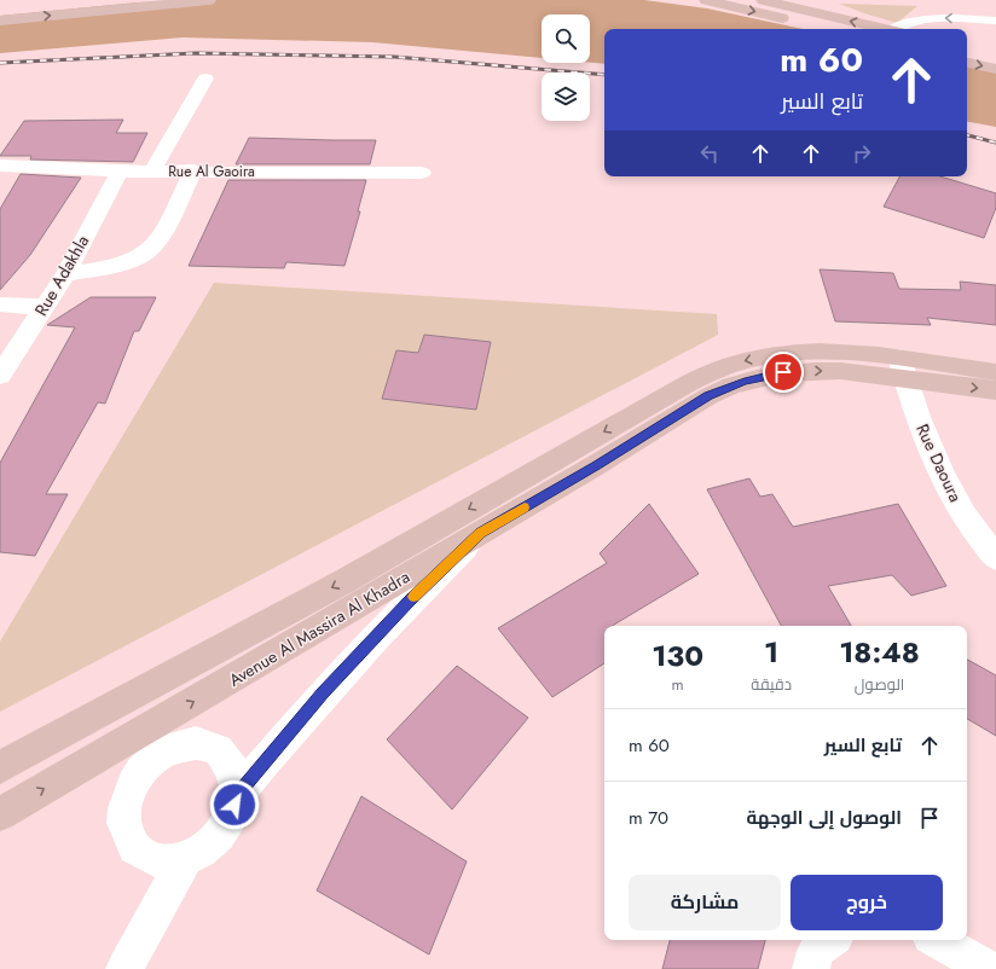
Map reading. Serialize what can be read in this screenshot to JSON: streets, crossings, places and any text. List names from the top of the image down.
{
  "streets": {
    "main road": ["Avenue Al Massira Al Khadra"],
    "street": ["Rue Al Gaoira", "Rue Adakhla", "Rue Daoura"]
  },
  "crossings": [
    ["Rue Al Gaoira", "Rue Adakhla"],
    ["Rue Daoura", "Avenue Al Massira Al Khadra"]
  ],
  "page": {
    "turn": ["60 m", "تابع السير"],
    "eta": [
      "18:48",
      "الوصول",
      "1",
      "دقيقة",
      "130",
      "m"
    ],
    "list": [
      {
        "name": "تابع السير",
        "value": "60 m"
      },
      {
        "name": "الوصول إلى الوجهة",
        "value": "70 m"
      }
    ],
    "buttons": ["خروج", "مشاركة"]
  }
}
